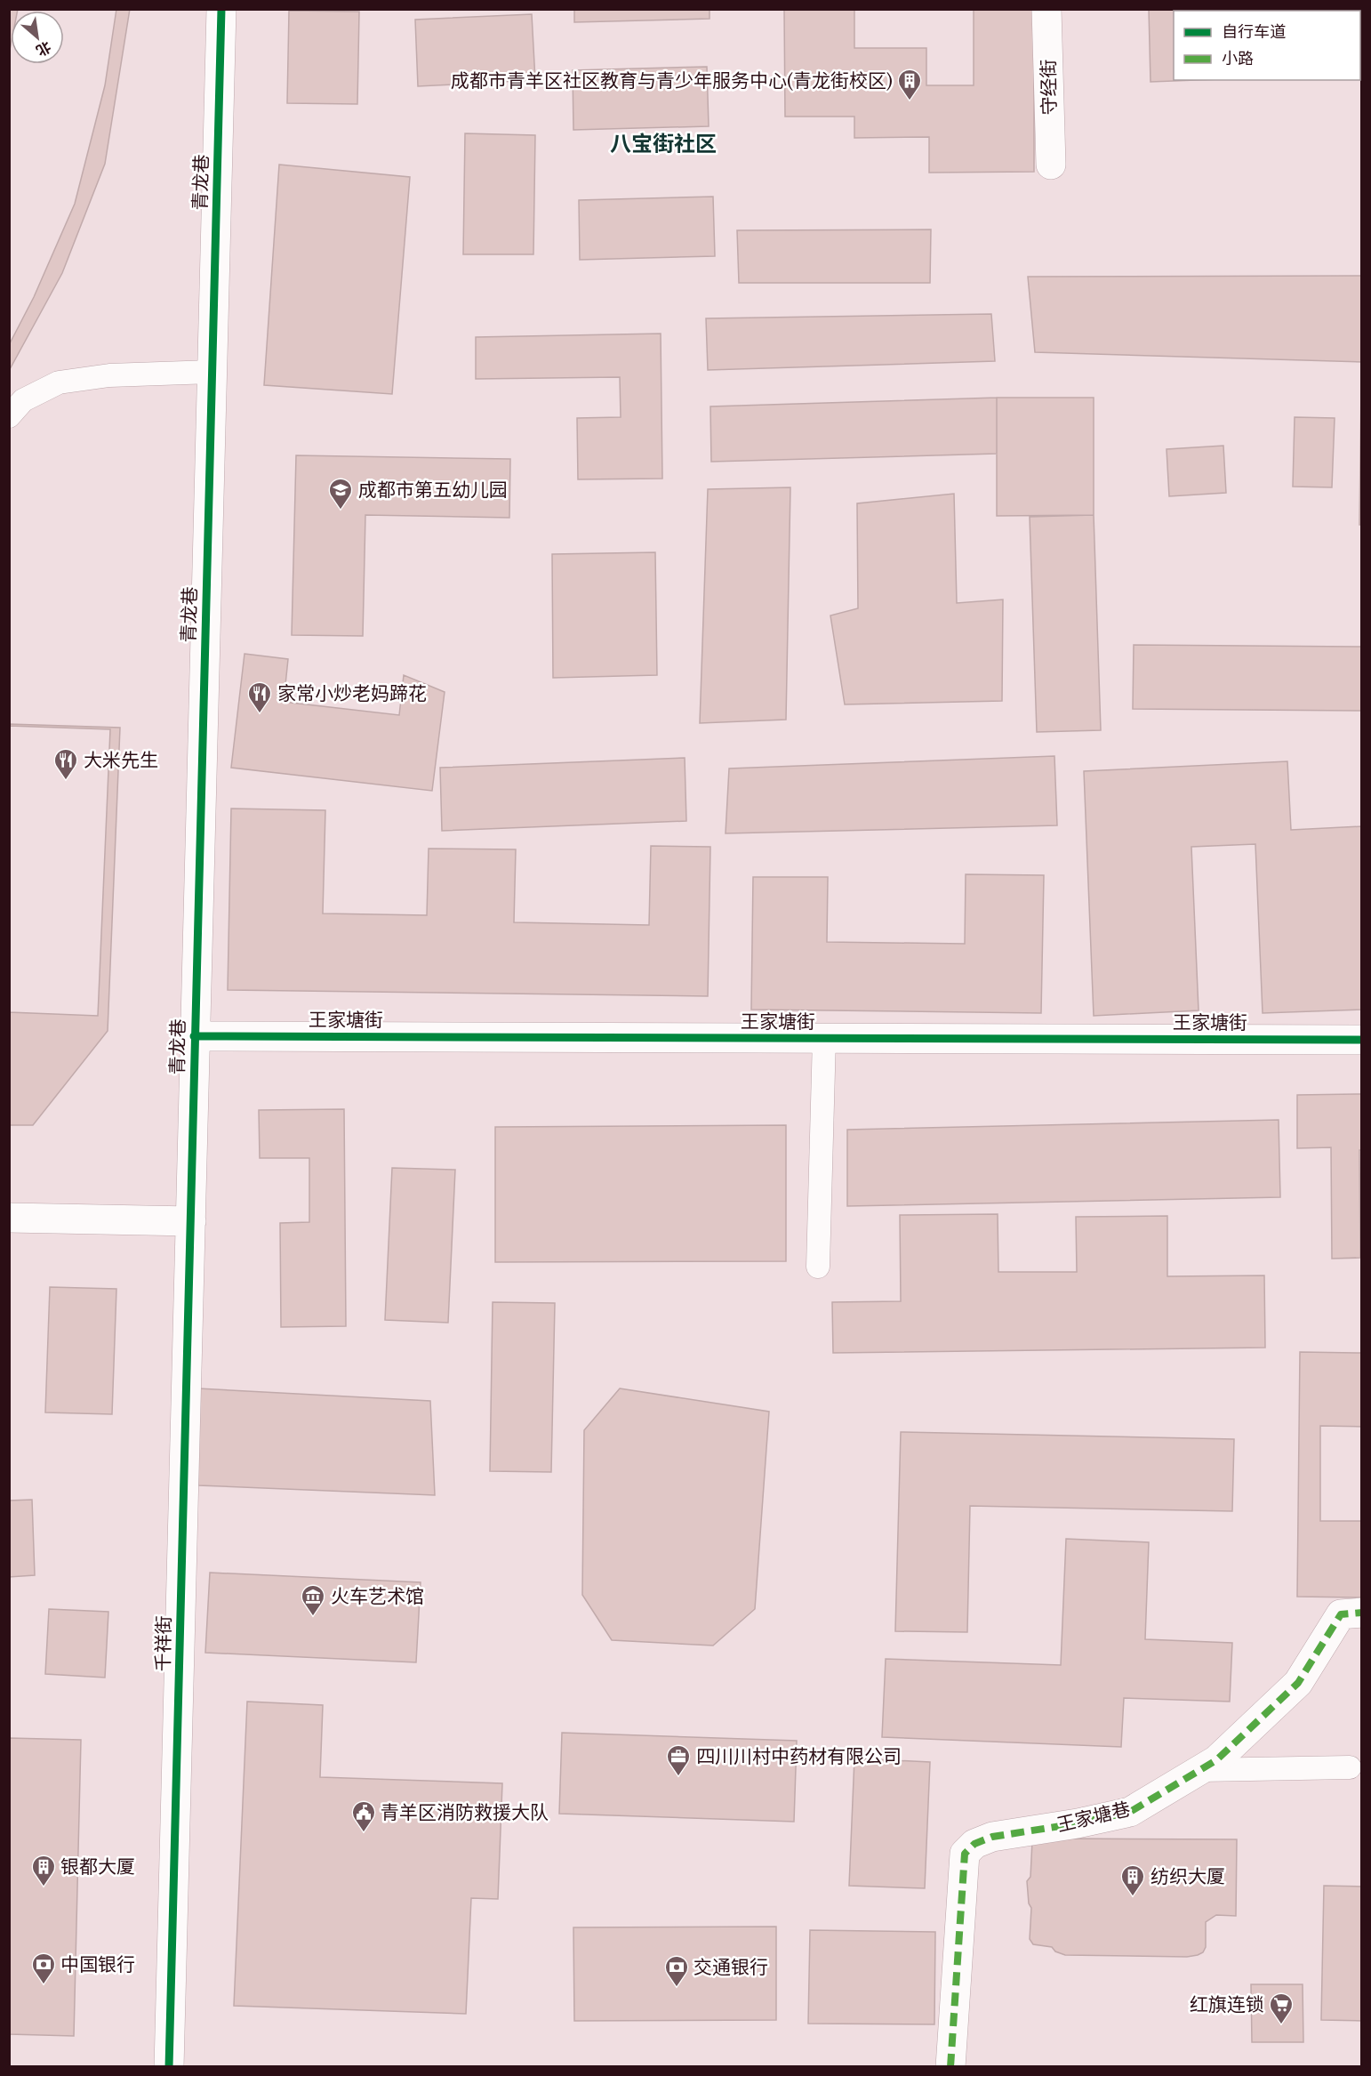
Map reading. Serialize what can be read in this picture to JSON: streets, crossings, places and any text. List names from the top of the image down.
{
  "streets": {
    "street": [
      "守经街",
      "青龙巷",
      "王家塘街",
      "千祥街",
      "王家塘巷"
    ]
  },
  "crossings": [
    ["青龙巷", "王家塘街"],
    ["青龙巷", "千祥街"]
  ],
  "districts": ["八宝街社区"],
  "places": {
    "building": ["成都市青羊区社区教育与青少年服务中心(青龙街校区)", "银都大厦", "纺织大厦"],
    "school or university": ["成都市第五幼儿园"],
    "restaurant": ["家常小炒老妈蹄花", "大米先生"],
    "museum": ["火车艺术馆"],
    "office": ["四川川村中药材有限公司"],
    "public building": ["青羊区消防救援大队"],
    "bank": ["中国银行", "交通银行"],
    "supermarket": ["红旗连锁"]
  },
  "legend": ["自行车道", "小路"],
  "north": "bottom right"
}
